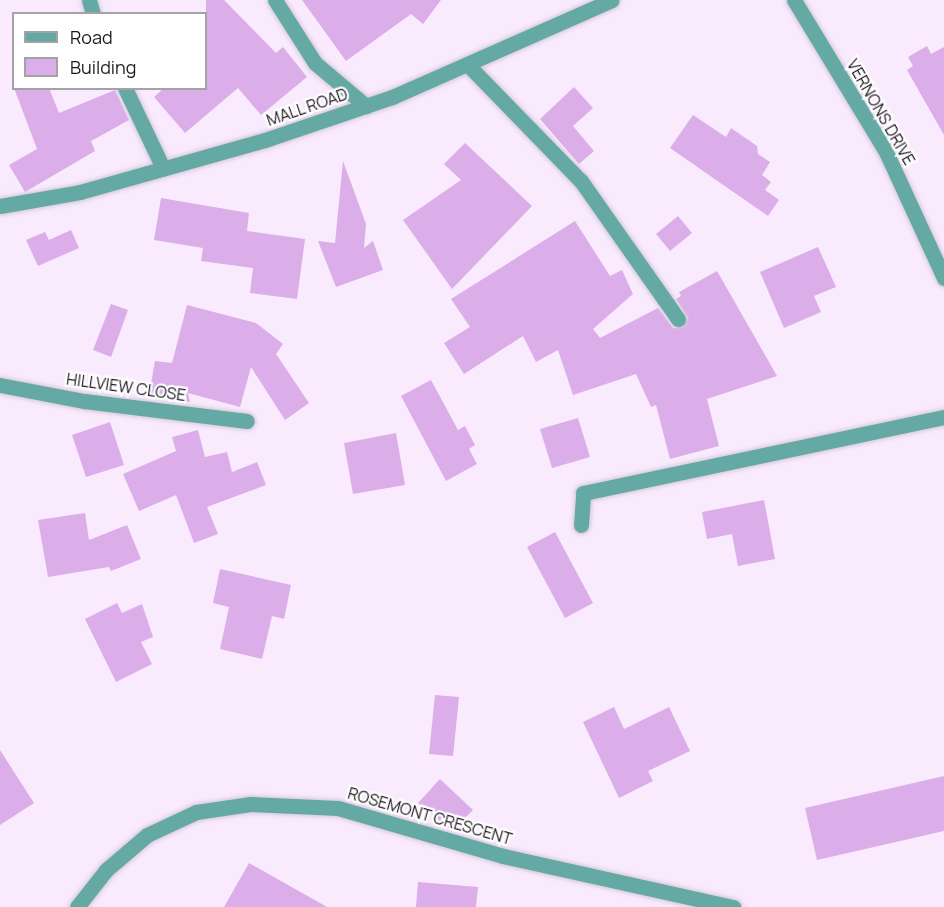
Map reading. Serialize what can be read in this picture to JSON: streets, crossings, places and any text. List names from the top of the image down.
{
  "streets": {
    "street": [
      "MALL ROAD",
      "VERNONS DRIVE",
      "HILLVIEW CLOSE",
      "ROSEMONT CRESCENT"
    ]
  },
  "legend": ["Road", "Building"]
}
